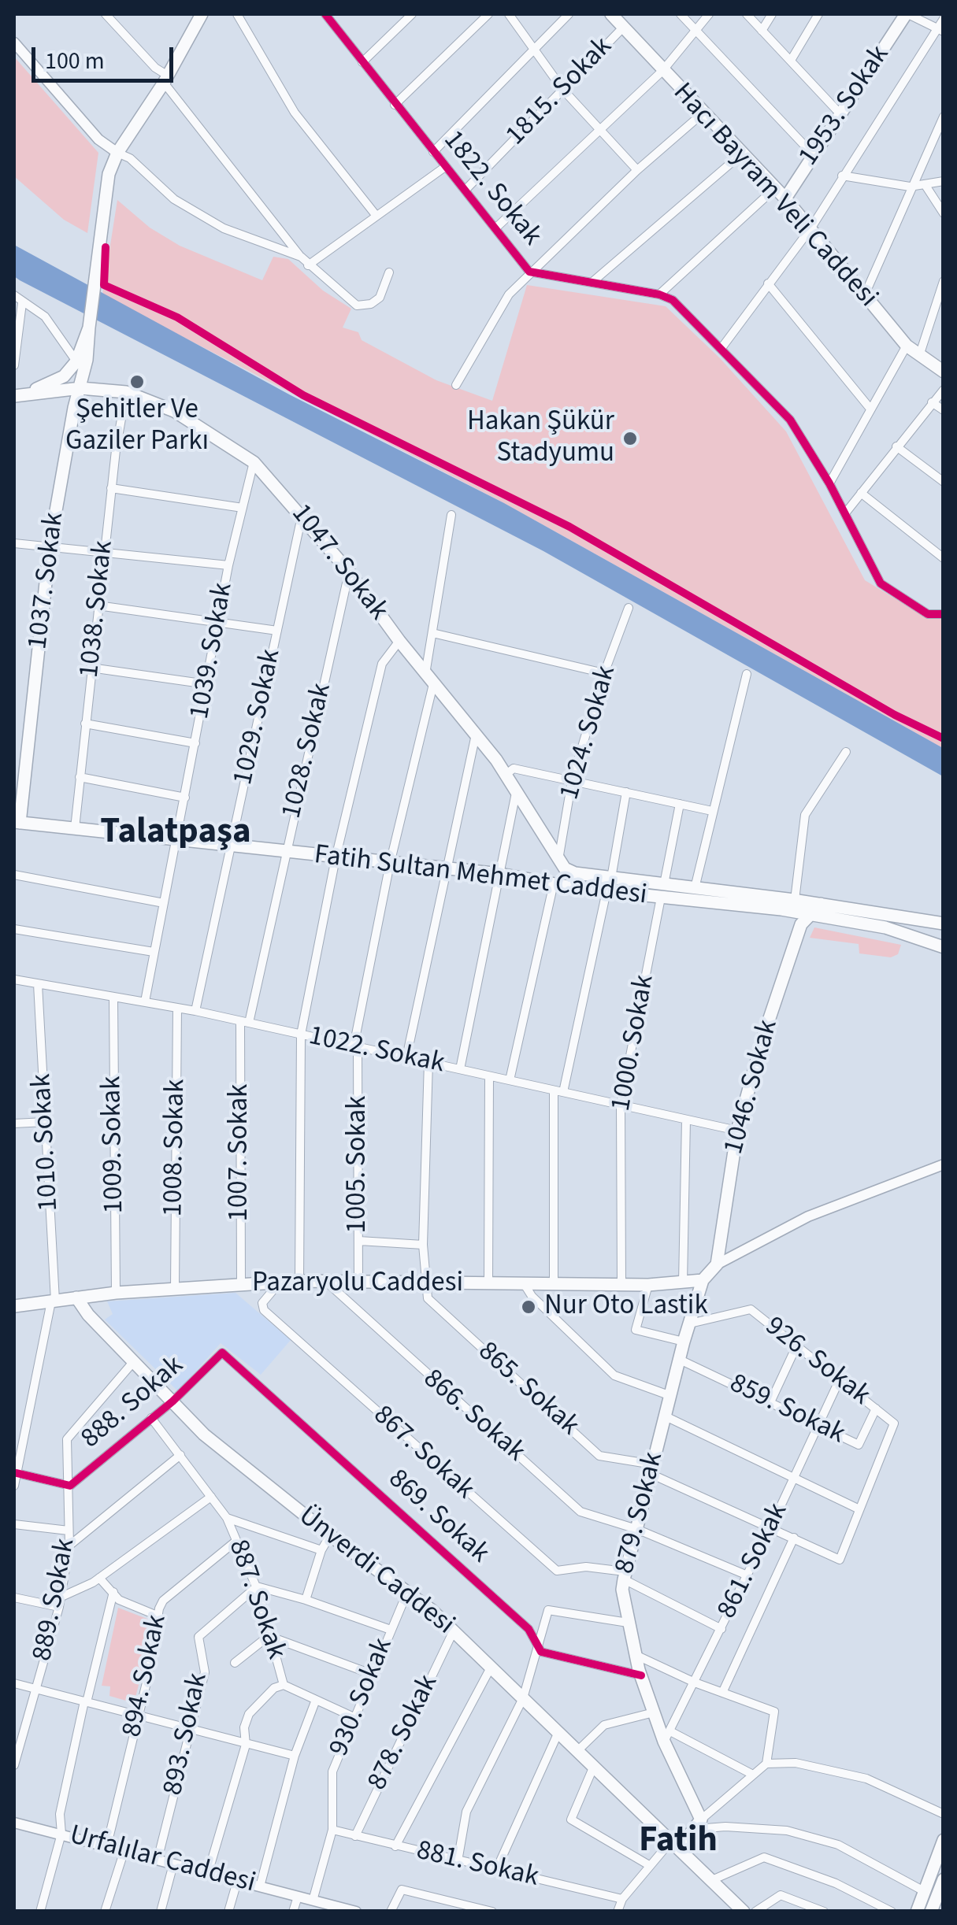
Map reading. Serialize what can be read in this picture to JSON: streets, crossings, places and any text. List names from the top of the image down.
{
  "streets": {
    "main road": [
      "1953. Sokak",
      "Hacı Bayram Veli Caddesi",
      "1047. Sokak",
      "1037. Sokak",
      "Fatih Sultan Mehmet Caddesi",
      "1046. Sokak",
      "Pazaryolu Caddesi",
      "879. Sokak",
      "Ünverdi Caddesi"
    ],
    "street": [
      "1815. Sokak",
      "1822. Sokak",
      "1038. Sokak",
      "1039. Sokak",
      "1029. Sokak",
      "1024. Sokak",
      "1028. Sokak",
      "1000. Sokak",
      "1022. Sokak",
      "1010. Sokak",
      "1009. Sokak",
      "1008. Sokak",
      "1007. Sokak",
      "1005. Sokak",
      "926. Sokak",
      "865. Sokak",
      "888. Sokak",
      "859. Sokak",
      "866. Sokak",
      "867. Sokak",
      "869. Sokak",
      "861. Sokak",
      "889. Sokak",
      "887. Sokak",
      "894. Sokak",
      "930. Sokak",
      "878. Sokak",
      "893. Sokak",
      "Urfalılar Caddesi",
      "881. Sokak"
    ]
  },
  "crossings": [
    ["1815. Sokak", "1822. Sokak"],
    ["1815. Sokak", "Hacı Bayram Veli Caddesi"],
    ["1953. Sokak", "Hacı Bayram Veli Caddesi"],
    ["1047. Sokak", "1037. Sokak"],
    ["1047. Sokak", "1038. Sokak"],
    ["1047. Sokak", "1039. Sokak"],
    ["1047. Sokak", "1029. Sokak"],
    ["1047. Sokak", "1024. Sokak"],
    ["1047. Sokak", "1028. Sokak"],
    ["1047. Sokak", "Fatih Sultan Mehmet Caddesi"],
    ["1047. Sokak", "1005. Sokak"],
    ["1037. Sokak", "Fatih Sultan Mehmet Caddesi"],
    ["1038. Sokak", "Fatih Sultan Mehmet Caddesi"],
    ["1039. Sokak", "Fatih Sultan Mehmet Caddesi"],
    ["1039. Sokak", "1022. Sokak"],
    ["1029. Sokak", "Fatih Sultan Mehmet Caddesi"],
    ["1029. Sokak", "1022. Sokak"],
    ["1028. Sokak", "Fatih Sultan Mehmet Caddesi"],
    ["1028. Sokak", "1022. Sokak"],
    ["1028. Sokak", "1007. Sokak"],
    ["Fatih Sultan Mehmet Caddesi", "1000. Sokak"],
    ["Fatih Sultan Mehmet Caddesi", "1046. Sokak"],
    ["Fatih Sultan Mehmet Caddesi", "1005. Sokak"],
    ["1000. Sokak", "1022. Sokak"],
    ["1000. Sokak", "Pazaryolu Caddesi"],
    ["1022. Sokak", "1046. Sokak"],
    ["1022. Sokak", "1010. Sokak"],
    ["1022. Sokak", "1009. Sokak"],
    ["1022. Sokak", "1008. Sokak"],
    ["1022. Sokak", "1007. Sokak"],
    ["1022. Sokak", "1005. Sokak"],
    ["1046. Sokak", "879. Sokak"],
    ["1010. Sokak", "Pazaryolu Caddesi"],
    ["1009. Sokak", "Pazaryolu Caddesi"],
    ["1008. Sokak", "Pazaryolu Caddesi"],
    ["1007. Sokak", "Pazaryolu Caddesi"],
    ["1005. Sokak", "Pazaryolu Caddesi"],
    ["Pazaryolu Caddesi", "865. Sokak"],
    ["Pazaryolu Caddesi", "866. Sokak"],
    ["Pazaryolu Caddesi", "867. Sokak"],
    ["Pazaryolu Caddesi", "879. Sokak"],
    ["Pazaryolu Caddesi", "Ünverdi Caddesi"],
    ["926. Sokak", "865. Sokak"],
    ["926. Sokak", "859. Sokak"],
    ["926. Sokak", "879. Sokak"],
    ["926. Sokak", "861. Sokak"],
    ["865. Sokak", "879. Sokak"],
    ["865. Sokak", "861. Sokak"],
    ["888. Sokak", "869. Sokak"],
    ["888. Sokak", "Ünverdi Caddesi"],
    ["888. Sokak", "889. Sokak"],
    ["888. Sokak", "887. Sokak"],
    ["859. Sokak", "879. Sokak"],
    ["859. Sokak", "861. Sokak"],
    ["866. Sokak", "879. Sokak"],
    ["866. Sokak", "861. Sokak"],
    ["867. Sokak", "879. Sokak"],
    ["879. Sokak", "869. Sokak"],
    ["879. Sokak", "861. Sokak"],
    ["Ünverdi Caddesi", "889. Sokak"],
    ["Ünverdi Caddesi", "930. Sokak"],
    ["Ünverdi Caddesi", "878. Sokak"],
    ["887. Sokak", "894. Sokak"],
    ["887. Sokak", "930. Sokak"],
    ["887. Sokak", "893. Sokak"],
    ["894. Sokak", "Urfalılar Caddesi"],
    ["930. Sokak", "Urfalılar Caddesi"],
    ["930. Sokak", "881. Sokak"],
    ["878. Sokak", "881. Sokak"],
    ["893. Sokak", "Urfalılar Caddesi"]
  ],
  "districts": ["Talatpaşa", "Fatih"],
  "places": ["Şehitler Ve Gaziler Parkı", "Hakan Şükür Stadyumu", "Nur Oto Lastik"],
  "scale_bar": "100 m"
}
